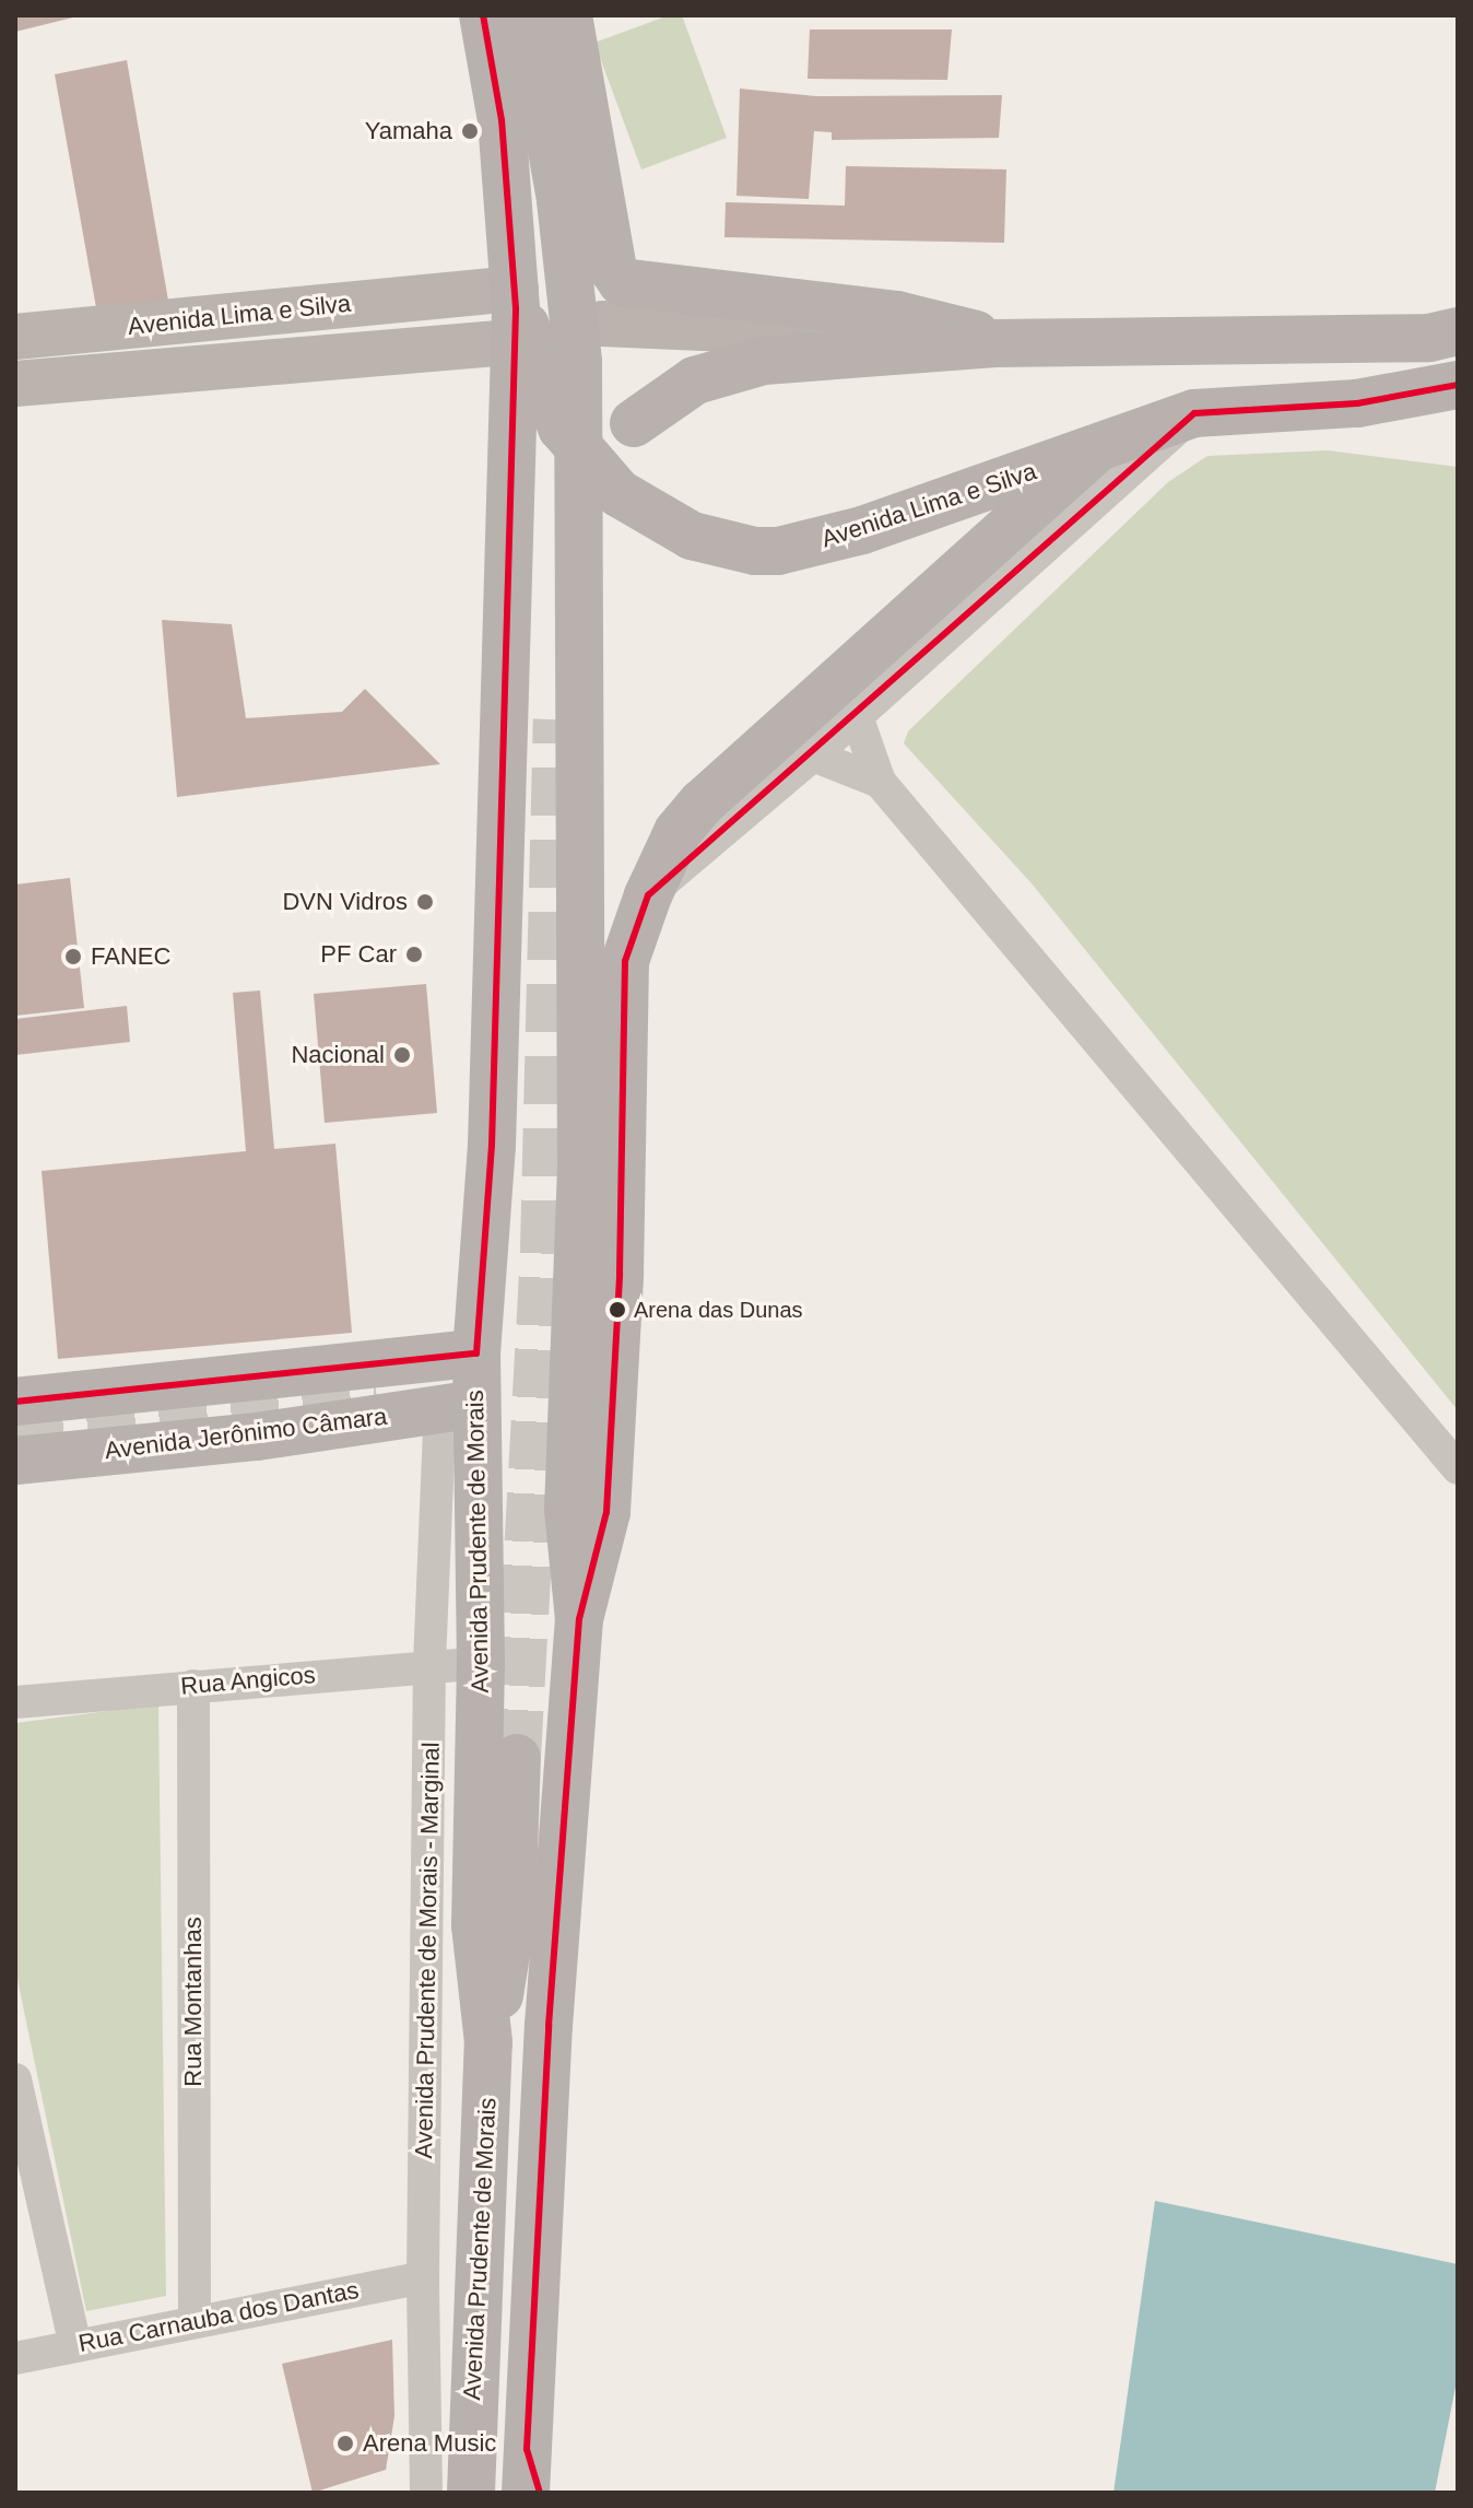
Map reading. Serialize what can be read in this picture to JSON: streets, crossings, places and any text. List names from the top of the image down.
{
  "streets": {
    "main road": ["Avenida Lima e Silva", "Avenida Jerônimo Câmara", "Avenida Prudente de Morais"],
    "street": [
      "Rua Angicos",
      "Avenida Prudente de Morais - Marginal",
      "Rua Montanhas",
      "Rua Carnauba dos Dantas"
    ]
  },
  "crossings": [
    ["Avenida Lima e Silva", "Avenida Prudente de Morais"],
    ["Avenida Jerônimo Câmara", "Avenida Prudente de Morais"],
    ["Avenida Jerônimo Câmara", "Avenida Prudente de Morais - Marginal"],
    ["Avenida Prudente de Morais", "Rua Angicos"],
    ["Avenida Prudente de Morais", "Avenida Prudente de Morais - Marginal"],
    ["Rua Angicos", "Avenida Prudente de Morais - Marginal"],
    ["Rua Angicos", "Rua Montanhas"],
    ["Avenida Prudente de Morais - Marginal", "Rua Carnauba dos Dantas"],
    ["Rua Montanhas", "Rua Carnauba dos Dantas"]
  ],
  "places": [
    "Yamaha",
    "DVN Vidros",
    "PF Car",
    "FANEC",
    "Nacional",
    "Arena das Dunas",
    "Arena Music"
  ]
}
